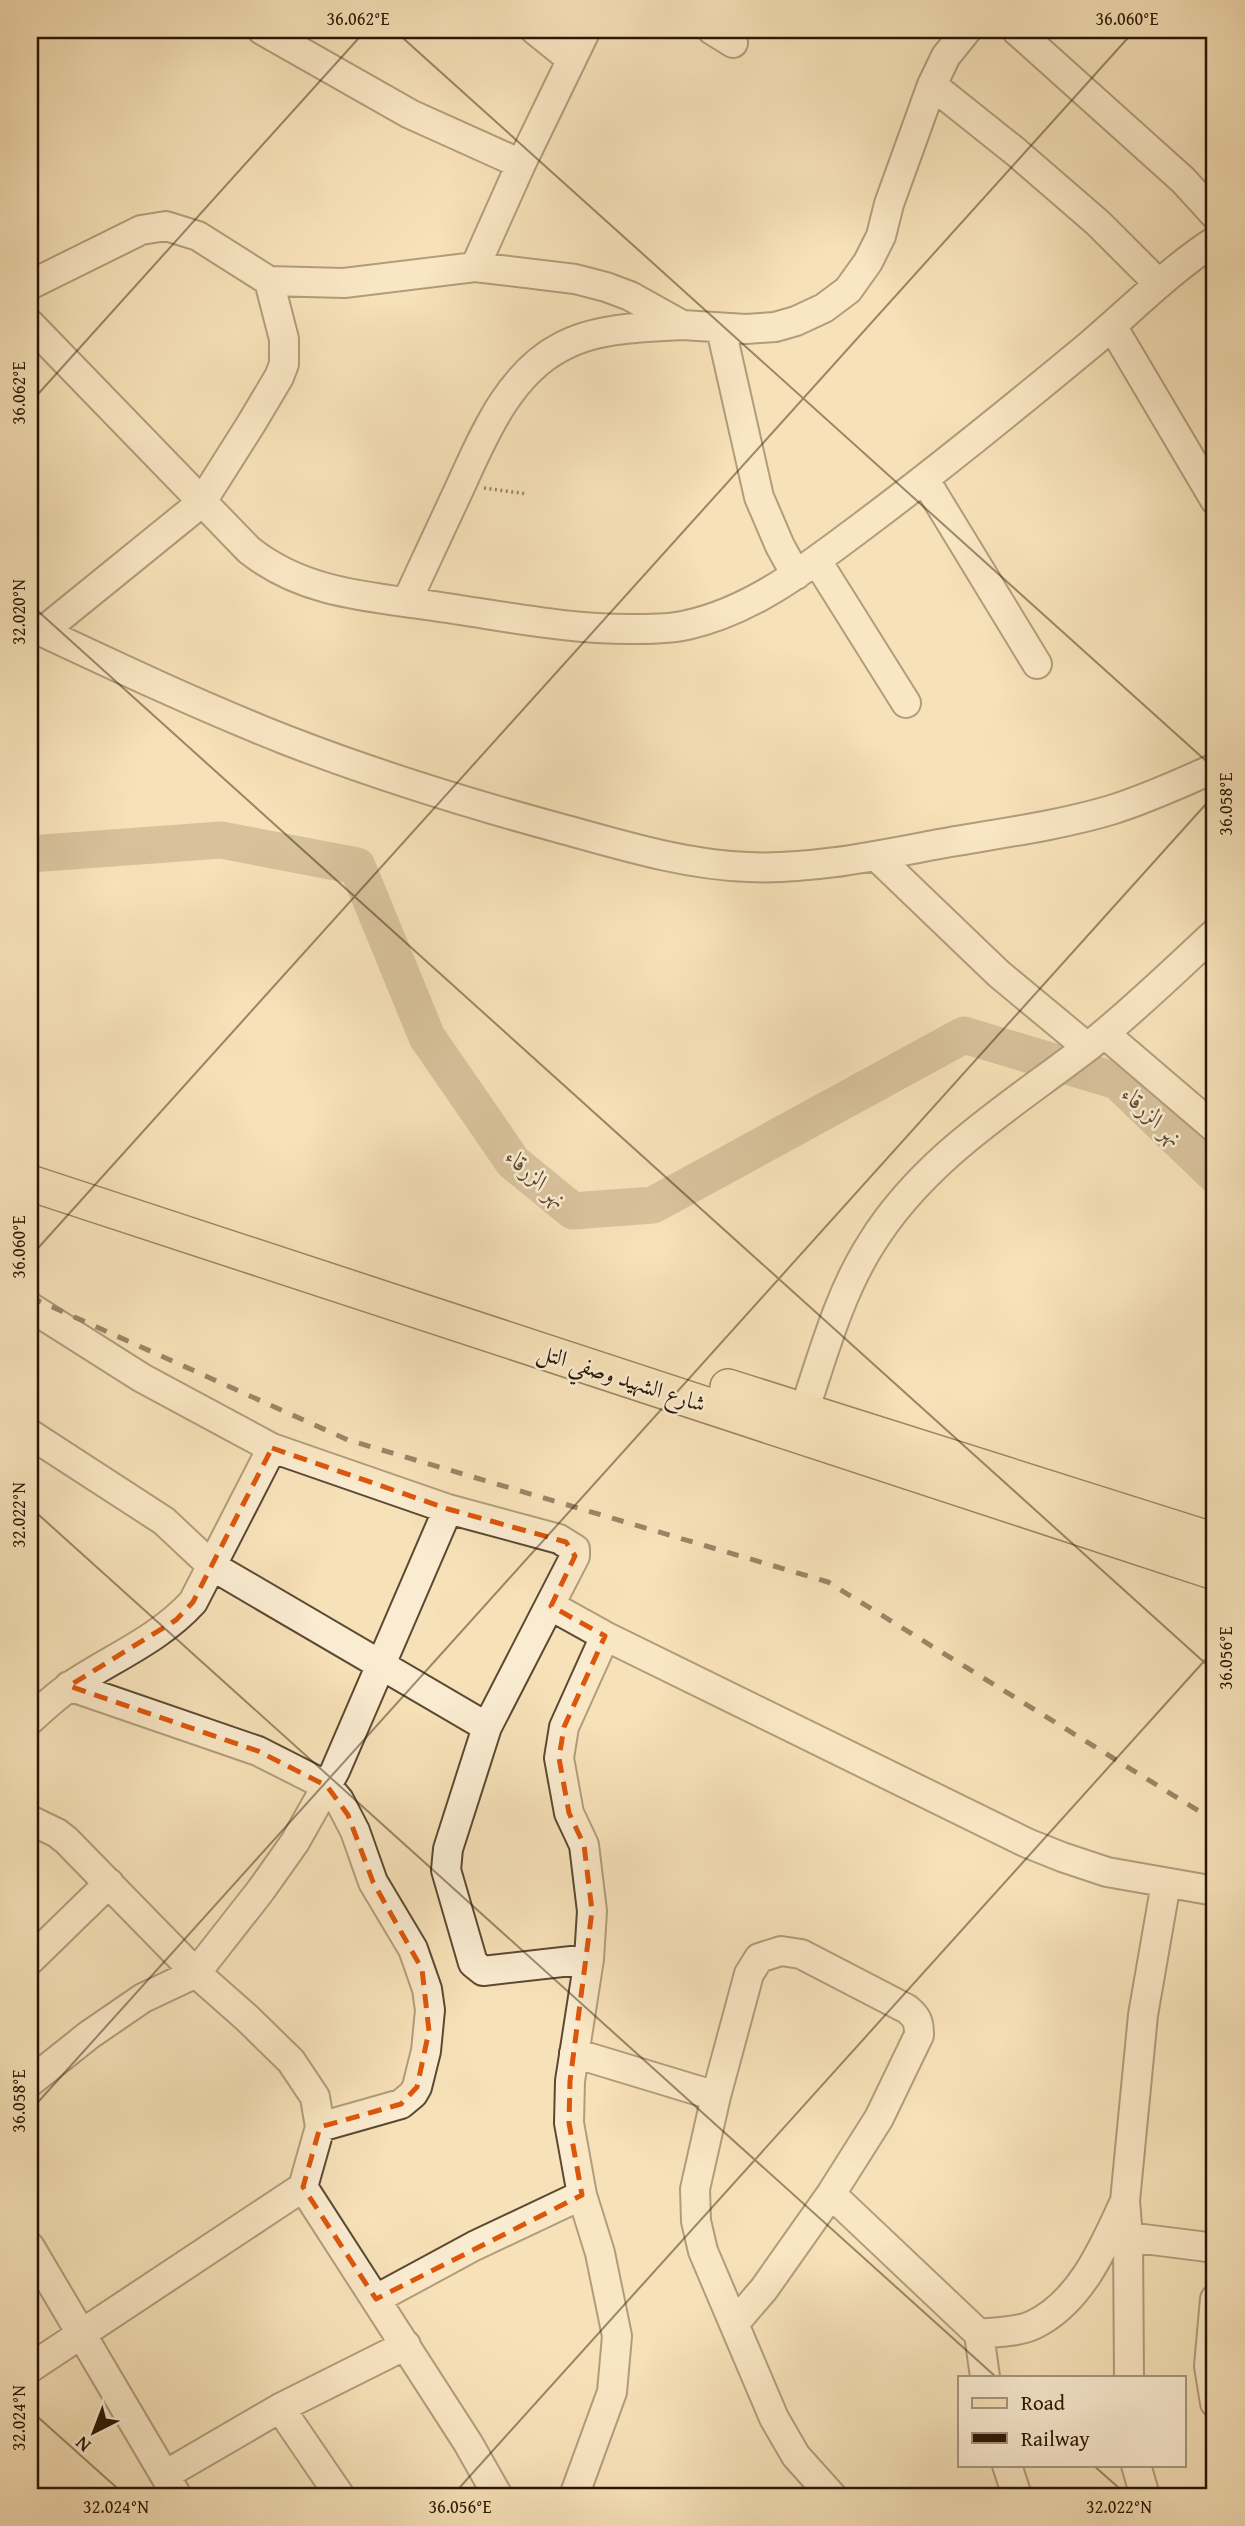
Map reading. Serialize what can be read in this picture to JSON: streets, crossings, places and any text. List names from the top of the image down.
{
  "streets": {
    "main road": ["شارع الشهيد وصفي التل"]
  },
  "water": ["نهر الزرقاء"],
  "legend": ["Road", "Railway"],
  "north": "bottom left",
  "coordinates": [
    "36.062°E",
    "36.060°E",
    "32.020°N",
    "36.058°E",
    "32.022°N",
    "36.056°E",
    "32.024°N"
  ]
}
